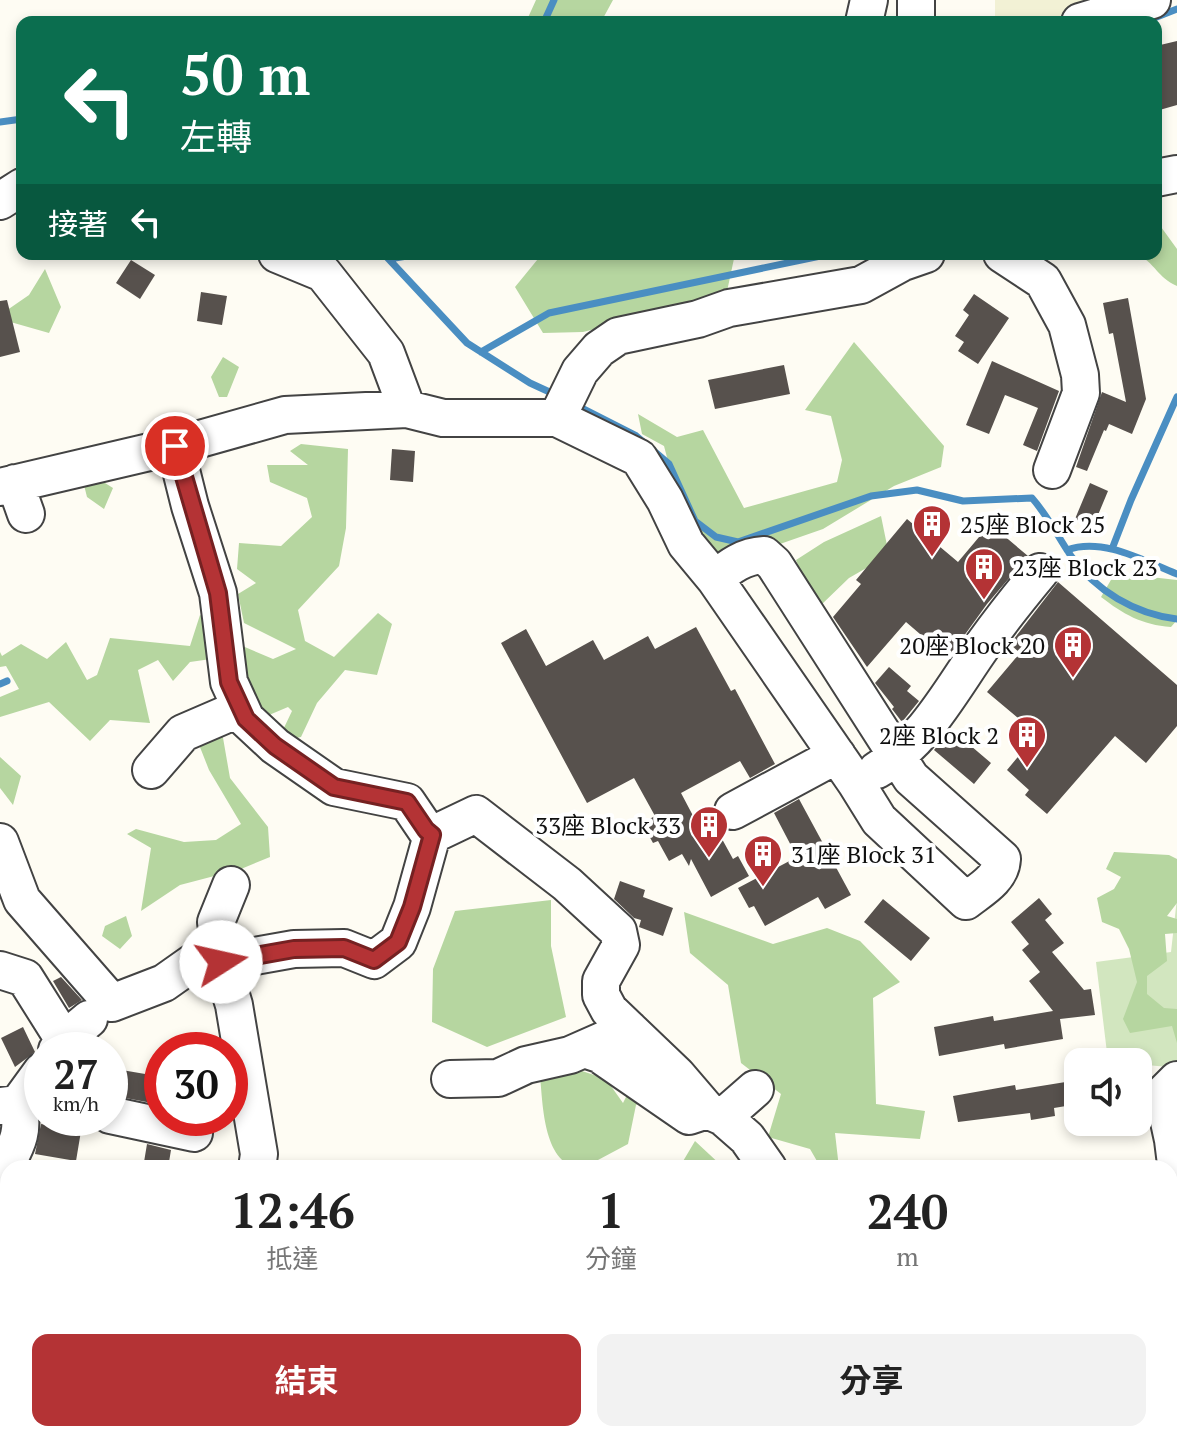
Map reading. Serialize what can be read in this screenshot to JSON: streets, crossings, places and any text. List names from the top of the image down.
{
  "places": {
    "building": [
      "25座 Block 25",
      "23座 Block 23",
      "20座 Block 20",
      "2座 Block 2",
      "33座 Block 33",
      "31座 Block 31"
    ]
  },
  "page": {
    "turn": ["50 m", "左轉"],
    "then": "接著",
    "speed": "27 km/h",
    "limit": "30",
    "eta": [
      "12:46",
      "抵達",
      "1",
      "分鐘",
      "240",
      "m"
    ],
    "buttons": ["結束", "分享"]
  }
}
